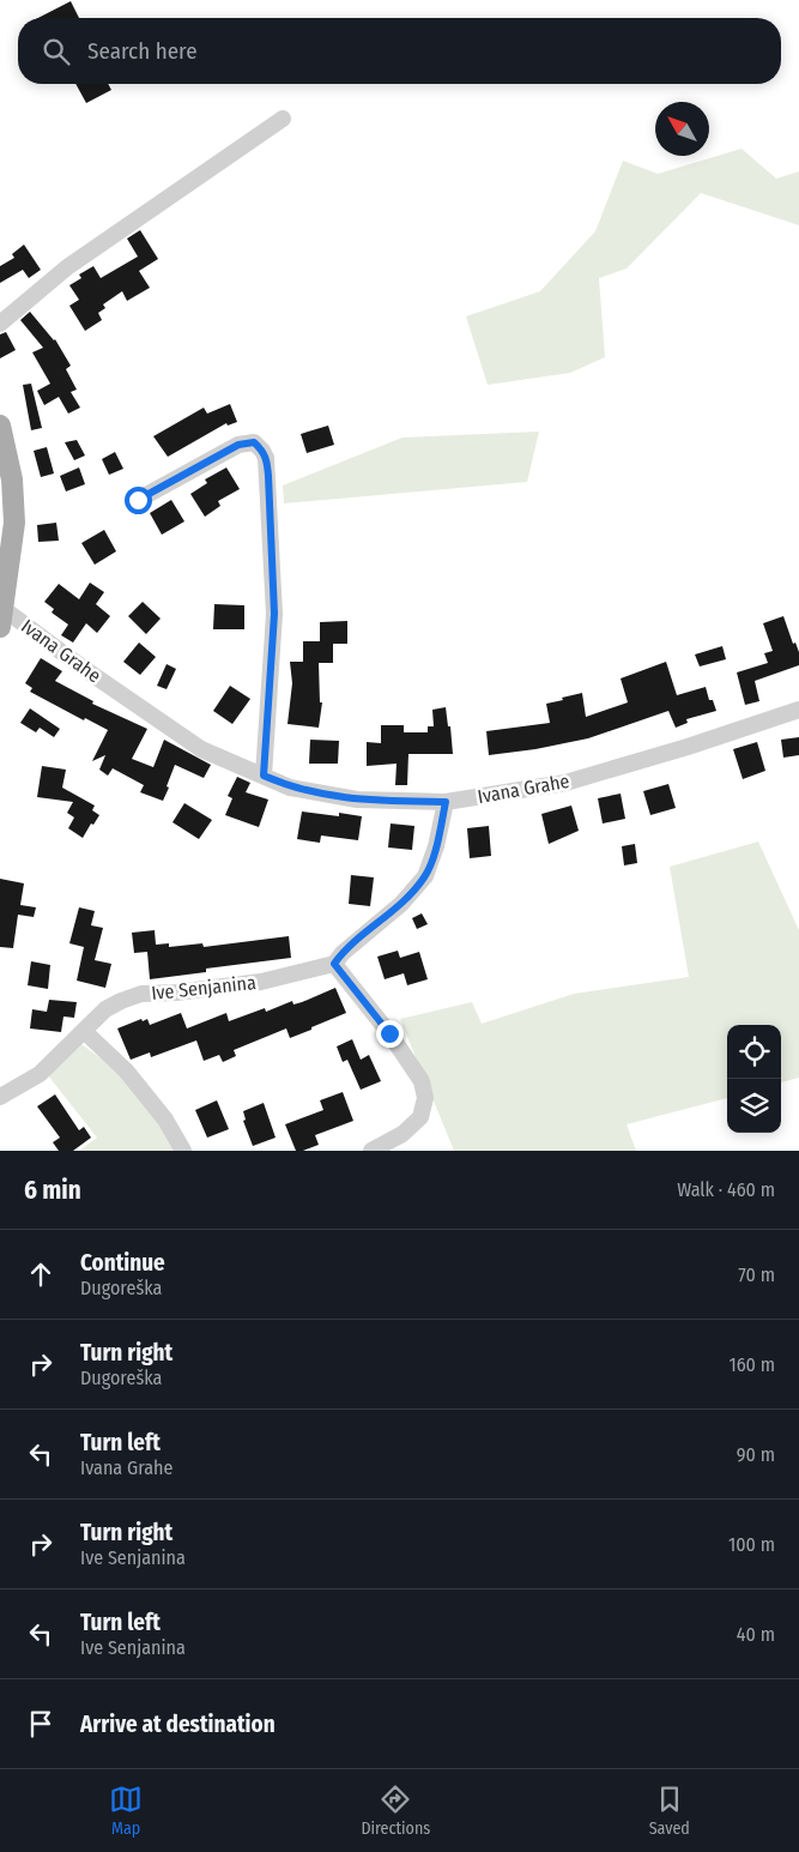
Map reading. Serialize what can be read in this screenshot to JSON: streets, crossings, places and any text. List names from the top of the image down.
{
  "streets": {
    "street": ["Ivana Grahe", "Ive Senjanina"]
  },
  "north": "top left",
  "page": {
    "search": "Search here",
    "heading": ["6 min", "Walk · 460 m"],
    "list": [
      ["Continue", "Dugoreška", "70 m"],
      ["Turn right", "Dugoreška", "160 m"],
      ["Turn left", "Ivana Grahe", "90 m"],
      ["Turn right", "Ive Senjanina", "100 m"],
      ["Turn left", "Ive Senjanina", "40 m"],
      "Arrive at destination"
    ],
    "nav": ["Map", "Directions", "Saved"]
  }
}
